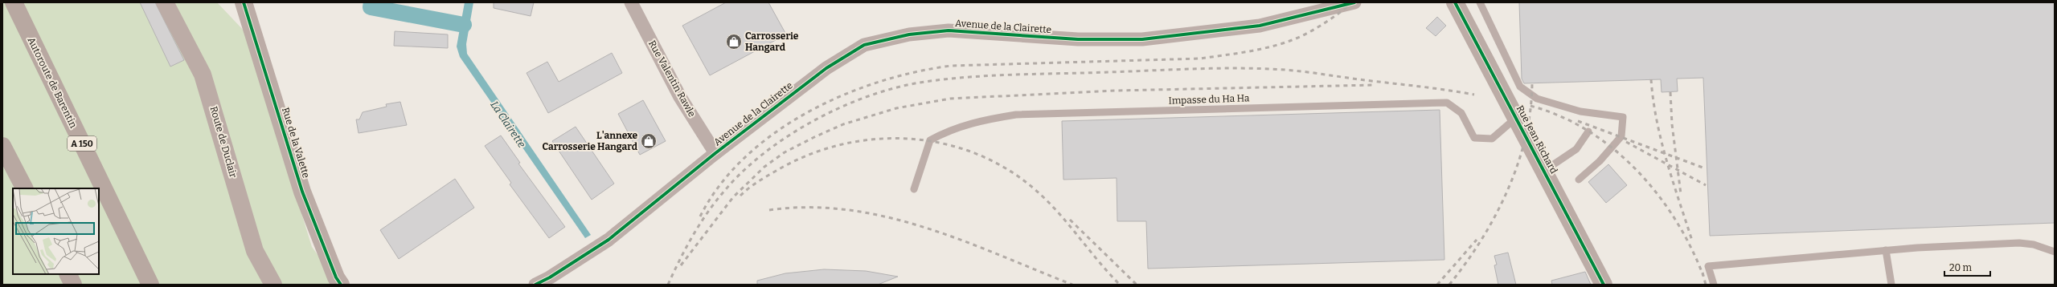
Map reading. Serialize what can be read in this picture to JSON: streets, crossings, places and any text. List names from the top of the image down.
{
  "streets": {
    "highway": ["Autoroute de Barentin", "A 150"],
    "street": [
      "Avenue de la Clairette",
      "Rue Valentin Rawle",
      "Rue Jean Richard",
      "Route de Duclair",
      "Rue de la Valette"
    ],
    "lane": ["Impasse du Ha Ha"]
  },
  "crossings": [
    ["Avenue de la Clairette", "Rue Valentin Rawle"],
    ["Impasse du Ha Ha", "Rue Jean Richard"]
  ],
  "water": ["La Clairette"],
  "places": {
    "shop": ["Carrosserie Hangard", "L'annexe Carrosserie Hangard"]
  },
  "scale_bar": "20 m"
}
